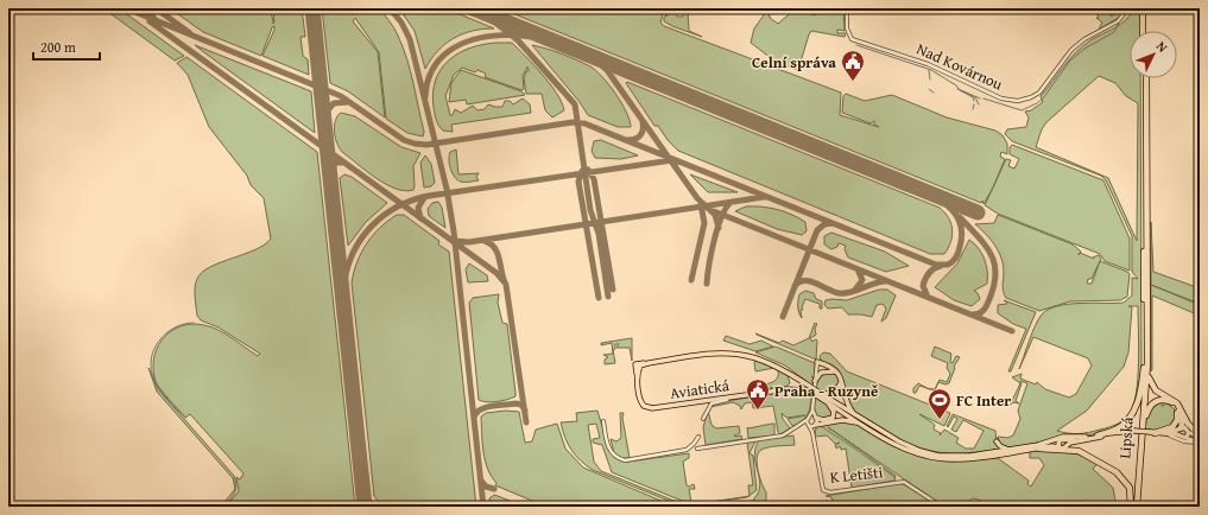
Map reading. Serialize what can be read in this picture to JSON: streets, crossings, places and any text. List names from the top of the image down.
{
  "streets": {
    "highway": ["Lipská"],
    "main road": ["Aviatická"],
    "street": ["Nad Kovárnou", "K Letišti"]
  },
  "places": {
    "public building": ["Celní správa", "Praha - Ruzyně"],
    "sports": ["FC Inter"]
  },
  "scale_bar": "200 m",
  "north": "top right"
}
